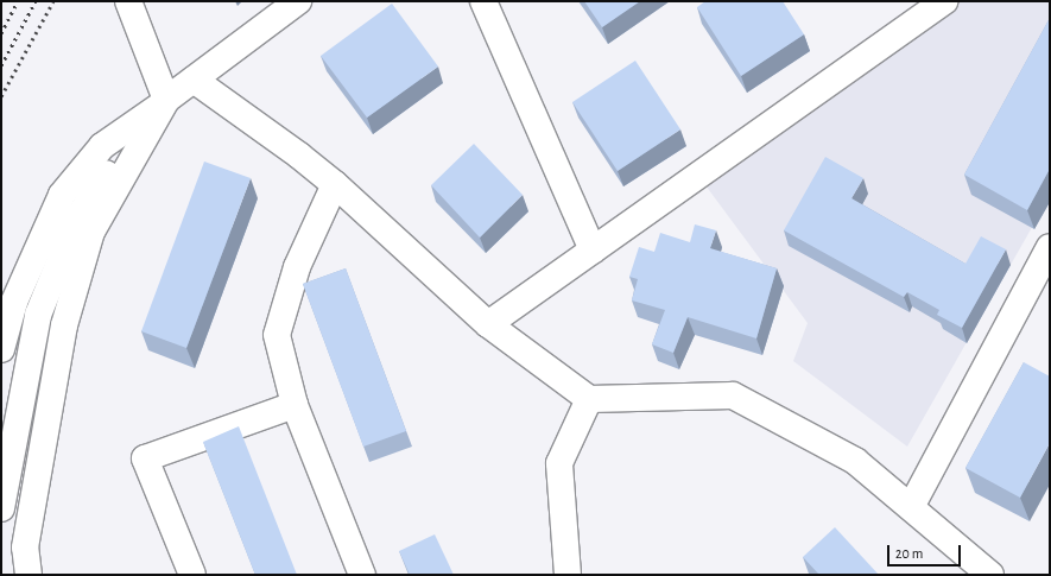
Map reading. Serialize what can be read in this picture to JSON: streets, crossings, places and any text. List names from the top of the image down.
{
  "scale_bar": "20 m"
}
